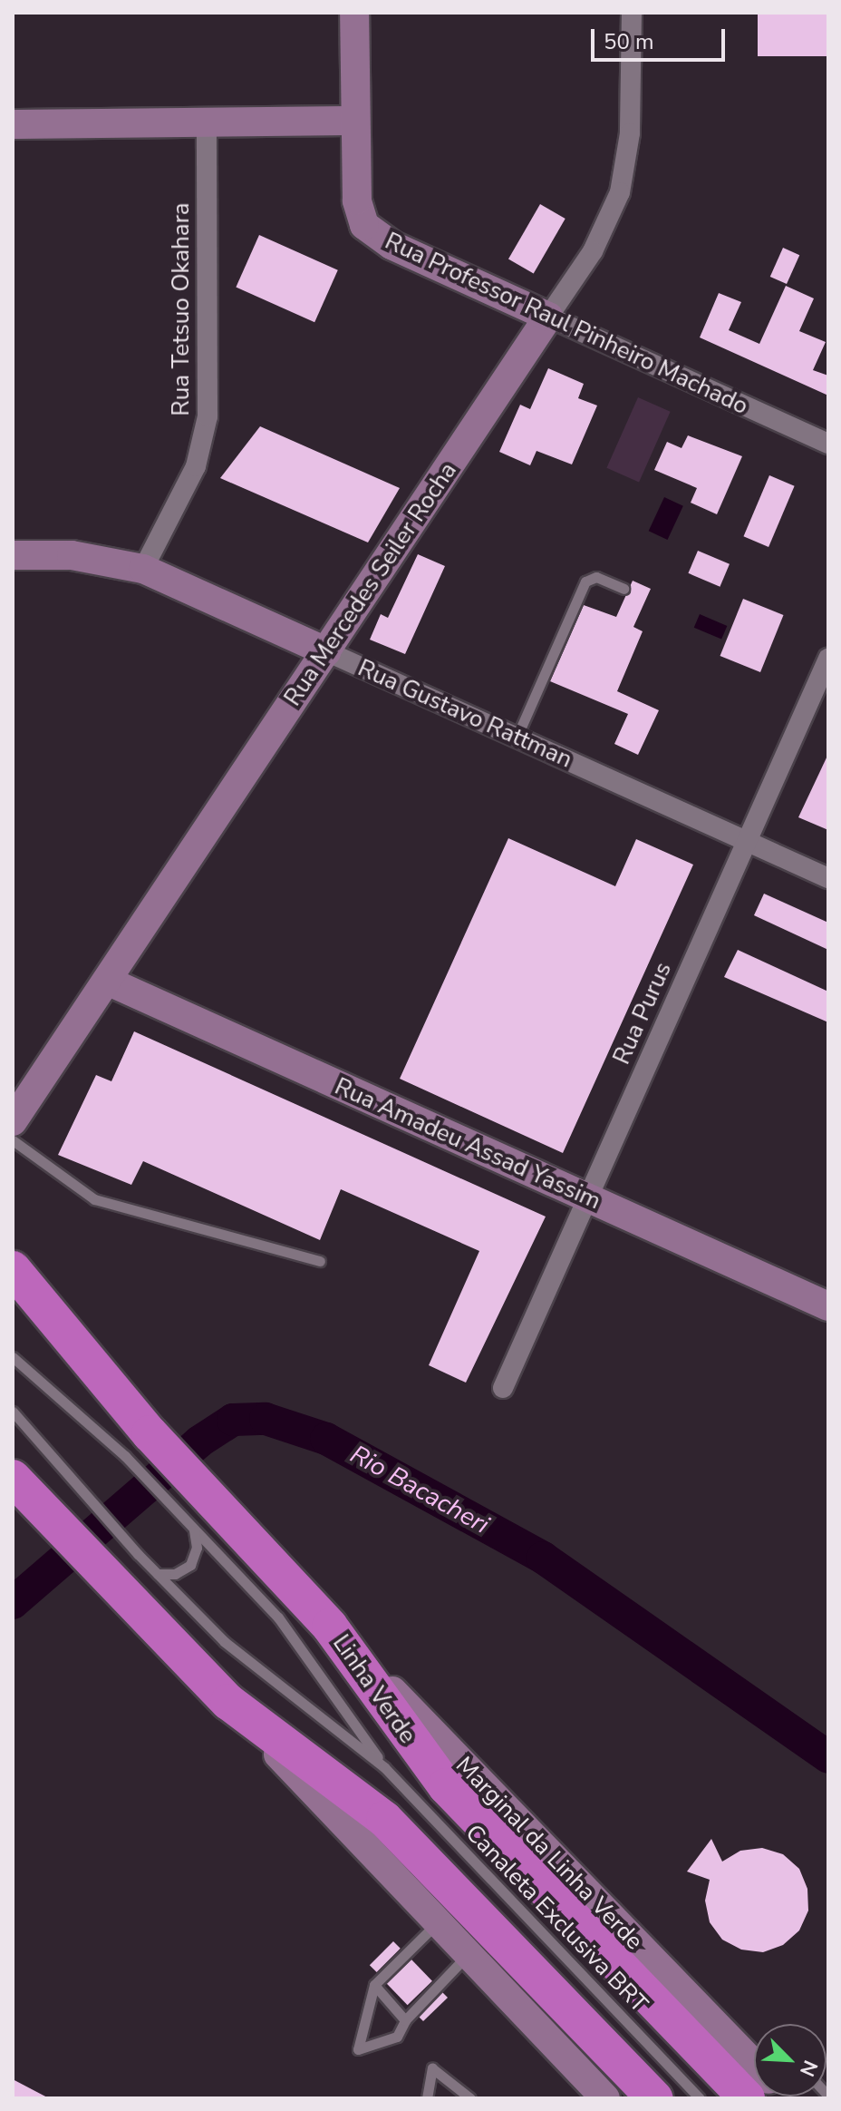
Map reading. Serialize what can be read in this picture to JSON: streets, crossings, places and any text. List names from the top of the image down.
{
  "streets": {
    "highway": ["Linha Verde"],
    "main road": [
      "Rua Professor Raul Pinheiro Machado",
      "Rua Mercedes Seiler Rocha",
      "Rua Gustavo Rattman",
      "Rua Amadeu Assad Yassim",
      "Marginal da Linha Verde"
    ],
    "street": ["Rua Tetsuo Okahara", "Rua Purus"],
    "lane": ["Canaleta Exclusiva BRT"]
  },
  "crossings": [
    ["Rua Tetsuo Okahara", "Rua Gustavo Rattman"],
    ["Rua Professor Raul Pinheiro Machado", "Rua Mercedes Seiler Rocha"],
    ["Rua Mercedes Seiler Rocha", "Rua Gustavo Rattman"],
    ["Rua Mercedes Seiler Rocha", "Rua Amadeu Assad Yassim"],
    ["Rua Gustavo Rattman", "Rua Purus"],
    ["Rua Purus", "Rua Amadeu Assad Yassim"],
    ["Linha Verde", "Marginal da Linha Verde"],
    ["Linha Verde", "Canaleta Exclusiva BRT"]
  ],
  "water": ["Rio Bacacheri"],
  "scale_bar": "50 m",
  "north": "bottom right"
}
